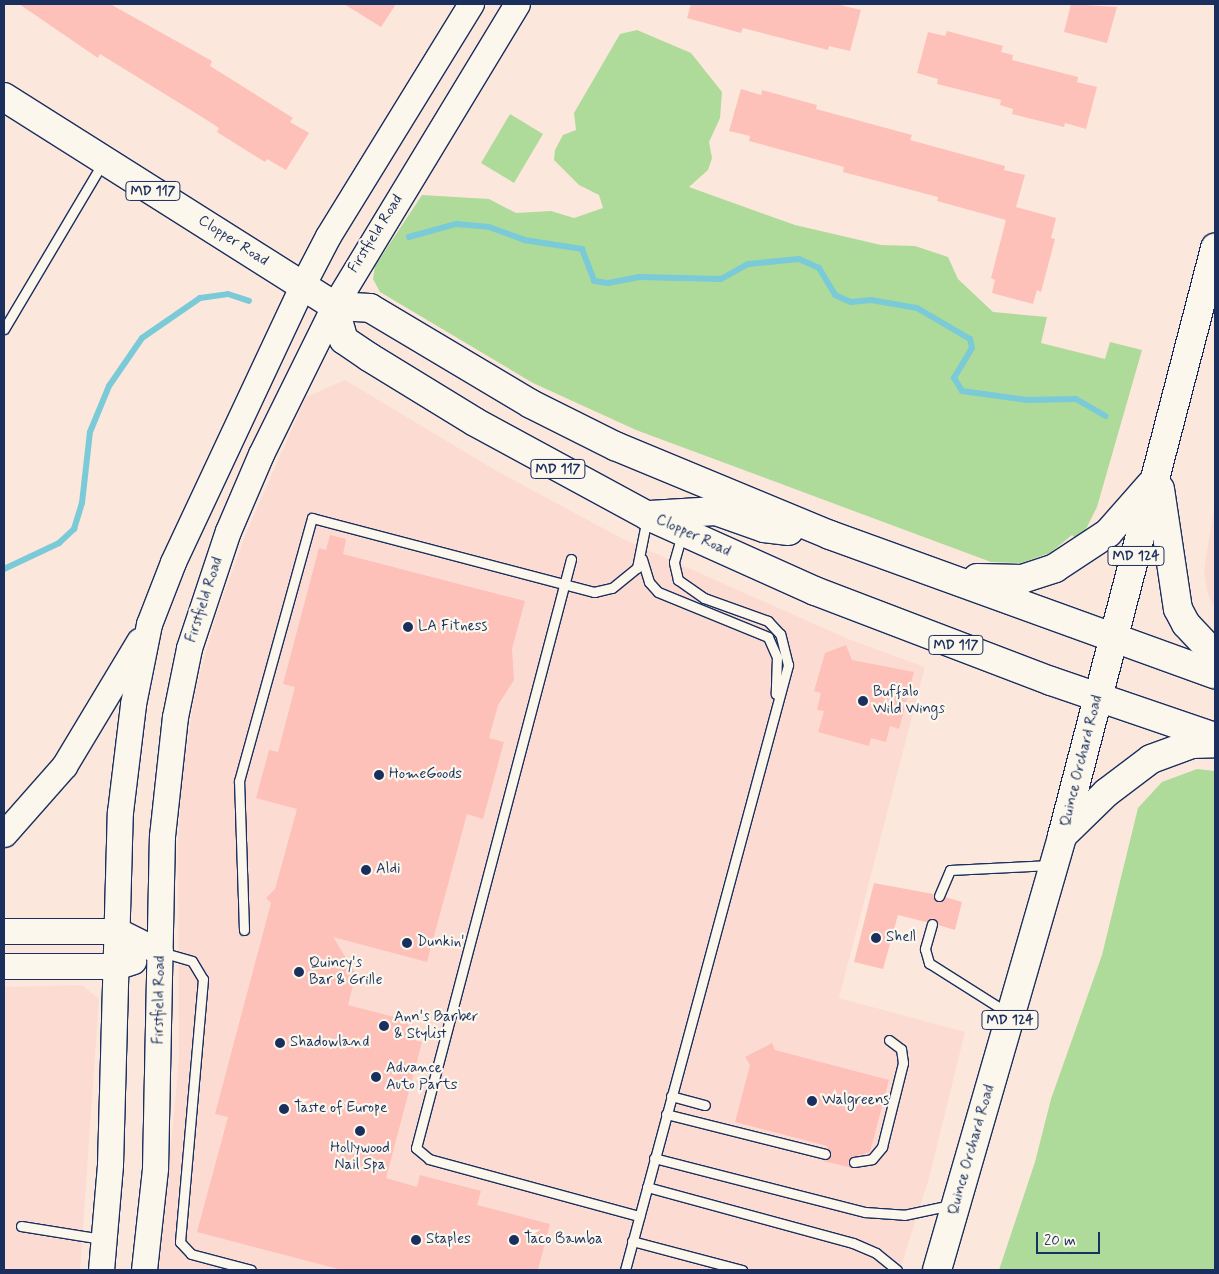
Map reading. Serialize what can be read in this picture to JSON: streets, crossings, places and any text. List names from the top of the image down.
{
  "streets": {
    "main road": [
      "MD 117",
      "Clopper Road",
      "MD 124",
      "Quince Orchard Road"
    ],
    "street": ["Firstfield Road"]
  },
  "crossings": [
    ["MD 117", "Clopper Road"],
    ["MD 117", "Quince Orchard Road"],
    ["Firstfield Road", "Clopper Road"],
    ["Clopper Road", "Quince Orchard Road"]
  ],
  "places": [
    "LA Fitness",
    "Buffalo Wild Wings",
    "HomeGoods",
    "Aldi",
    "Shell",
    "Dunkin'",
    "Quincy's Bar & Grille",
    "Ann's Barber & Stylist",
    "Shadowland",
    "Advance Auto Parts",
    "Walgreens",
    "Taste of Europe",
    "Hollywood Nail Spa",
    "Staples",
    "Taco Bamba"
  ],
  "scale_bar": "20 m"
}
